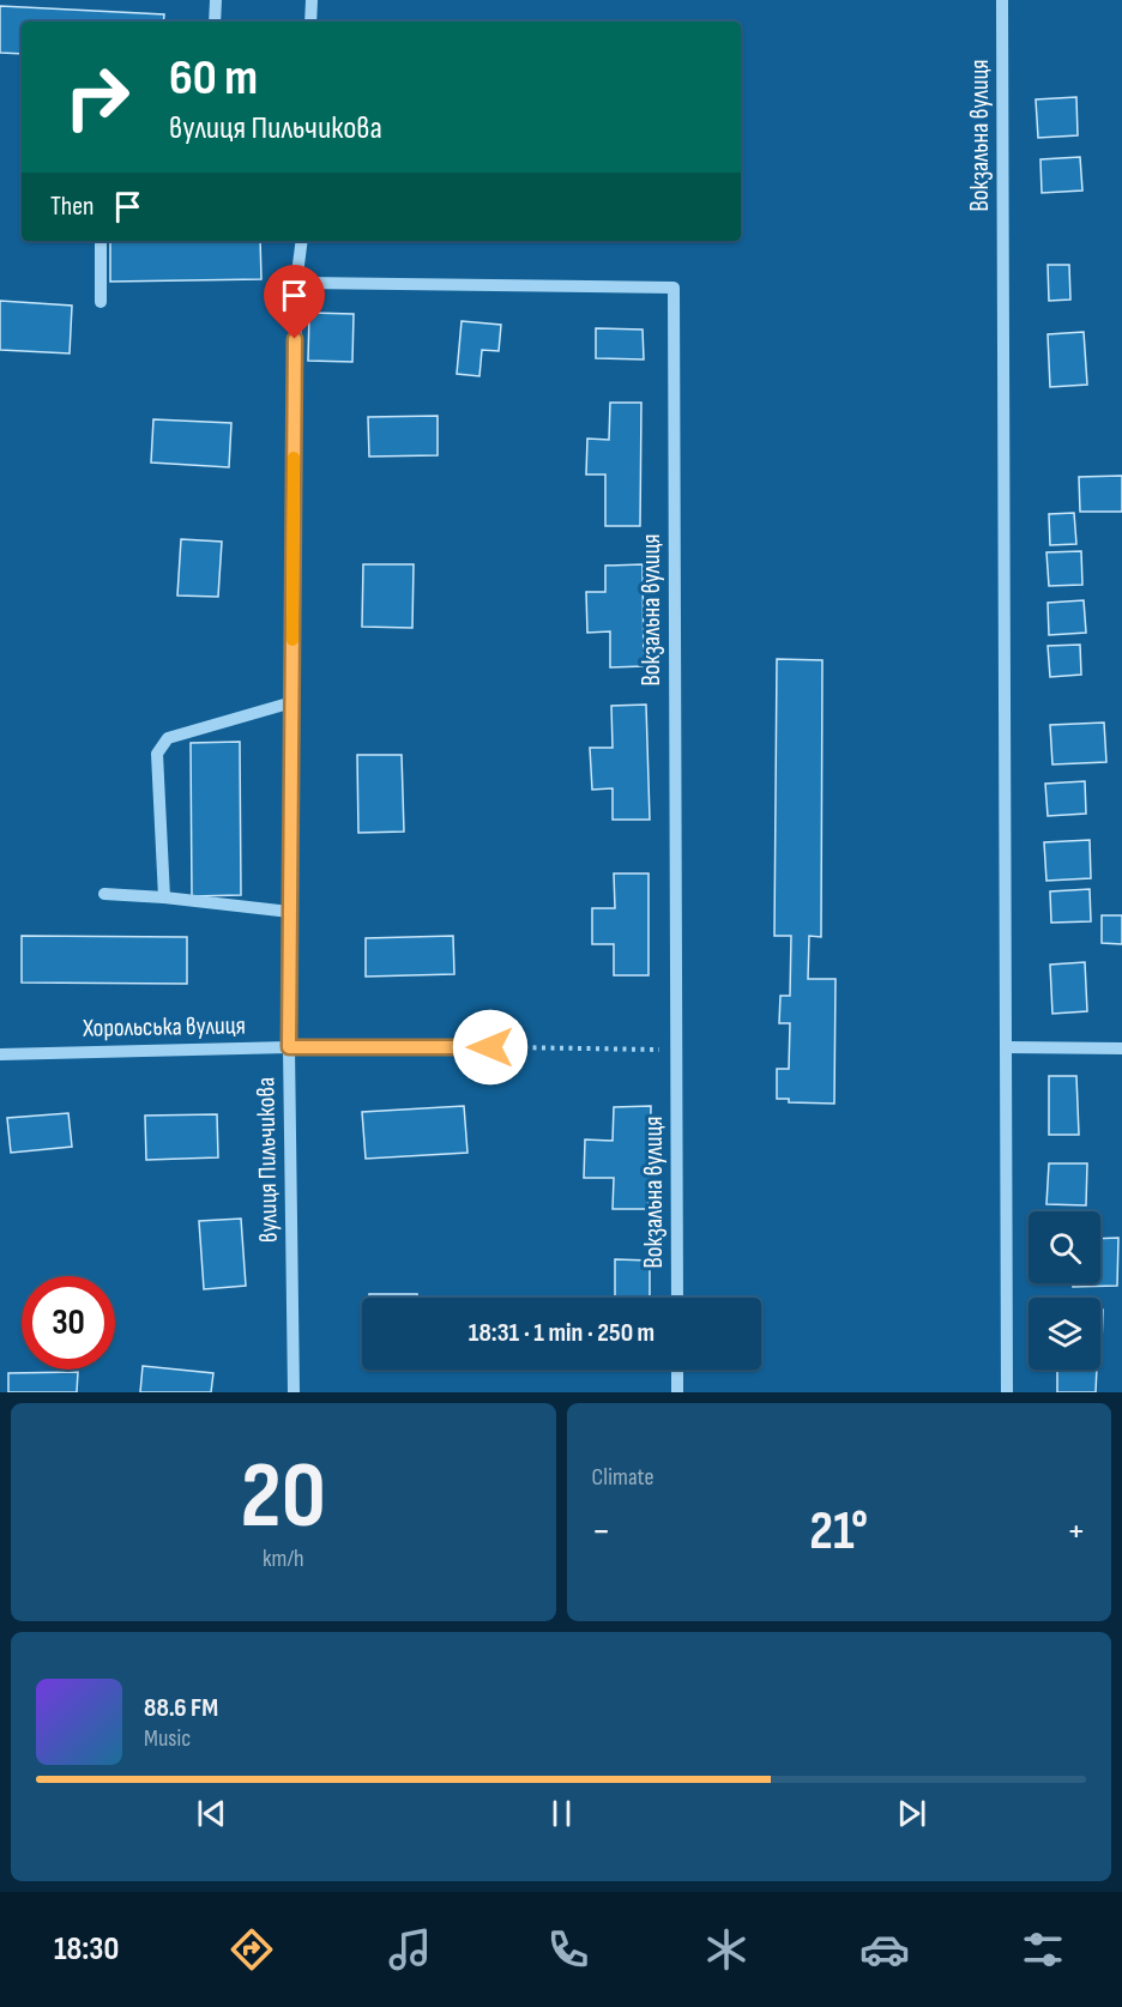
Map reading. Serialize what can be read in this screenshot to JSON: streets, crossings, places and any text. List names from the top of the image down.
{
  "streets": {
    "street": ["Вокзальна вулиця", "Хорольська вулиця", "вулиця Пильчикова"]
  },
  "crossings": [
    ["Вокзальна вулиця", "вулиця Пильчикова"],
    ["Хорольська вулиця", "вулиця Пильчикова"]
  ],
  "page": {
    "turn": ["60 m", "вулиця Пильчикова"],
    "then": "Then",
    "limit": "30",
    "trip": "18:31 · 1 min · 250 m",
    "tile": [
      ["20", "km/h"],
      "Climate"
    ],
    "heat": ["−", "21°", "+"],
    "song": ["88.6 FM", "Music"],
    "tabs": "18:30"
  }
}
